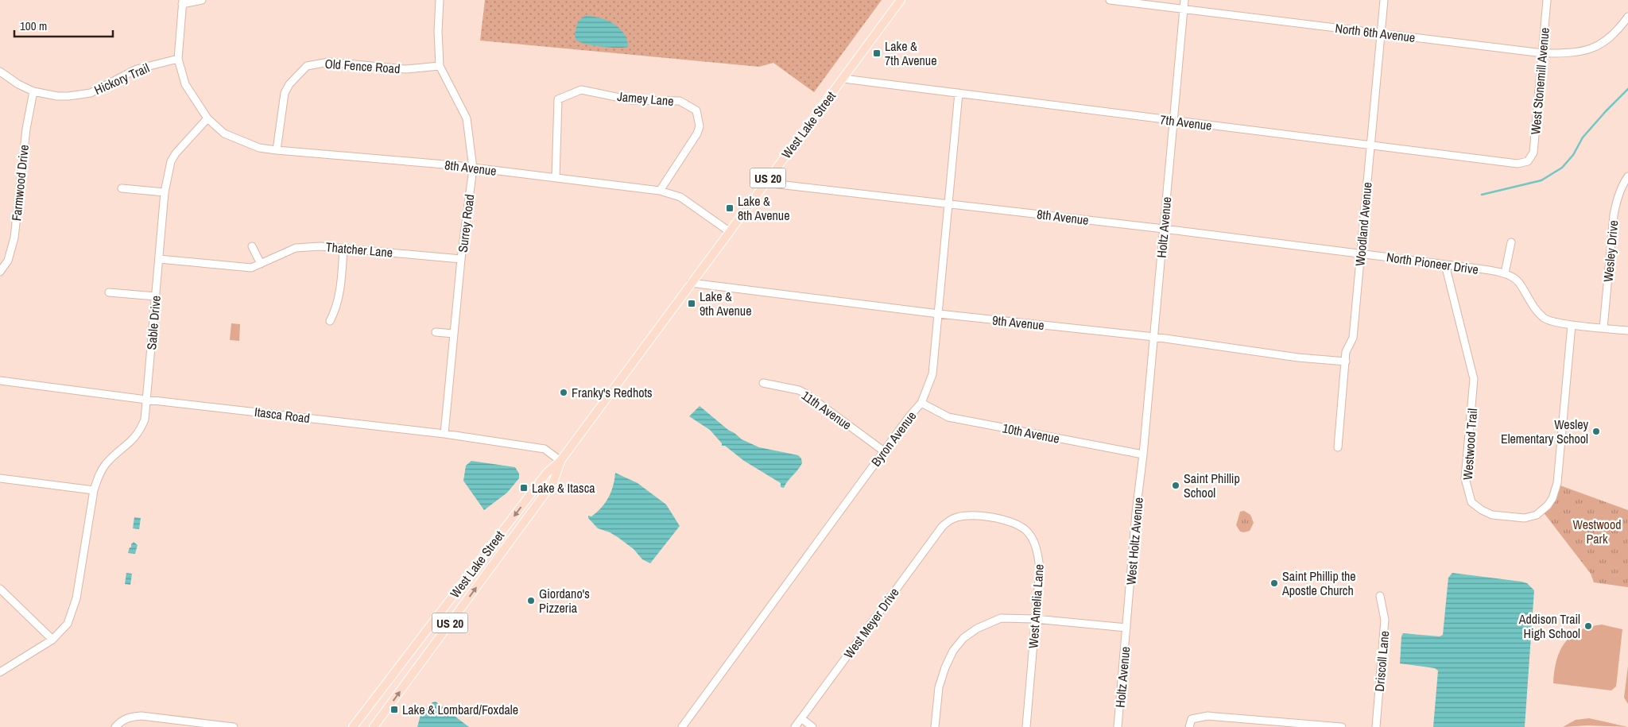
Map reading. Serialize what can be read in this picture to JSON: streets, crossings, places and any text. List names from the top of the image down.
{
  "streets": {
    "main road": ["West Lake Street", "US 20"],
    "street": [
      "North 6th Avenue",
      "Old Fence Road",
      "Hickory Trail",
      "West Stonemill Avenue",
      "Jamey Lane",
      "7th Avenue",
      "8th Avenue",
      "Farmwood Drive",
      "Surrey Road",
      "Woodland Avenue",
      "Holtz Avenue",
      "Thatcher Lane",
      "Wesley Drive",
      "North Pioneer Drive",
      "Sable Drive",
      "9th Avenue",
      "11th Avenue",
      "Itasca Road",
      "10th Avenue",
      "Byron Avenue",
      "Westwood Trail",
      "West Holtz Avenue",
      "West Amelia Lane",
      "West Meyer Drive",
      "Driscoll Lane"
    ]
  },
  "crossings": [
    ["North 6th Avenue", "West Stonemill Avenue"],
    ["North 6th Avenue", "Woodland Avenue"],
    ["North 6th Avenue", "Holtz Avenue"],
    ["Old Fence Road", "8th Avenue"],
    ["Old Fence Road", "Surrey Road"],
    ["Hickory Trail", "Farmwood Drive"],
    ["West Stonemill Avenue", "7th Avenue"],
    ["Jamey Lane", "8th Avenue"],
    ["7th Avenue", "West Lake Street"],
    ["7th Avenue", "Woodland Avenue"],
    ["7th Avenue", "Holtz Avenue"],
    ["7th Avenue", "Byron Avenue"],
    ["West Lake Street", "8th Avenue"],
    ["West Lake Street", "9th Avenue"],
    ["West Lake Street", "Itasca Road"],
    ["8th Avenue", "Surrey Road"],
    ["8th Avenue", "Woodland Avenue"],
    ["8th Avenue", "Holtz Avenue"],
    ["8th Avenue", "North Pioneer Drive"],
    ["8th Avenue", "Sable Drive"],
    ["8th Avenue", "Byron Avenue"],
    ["Surrey Road", "Thatcher Lane"],
    ["Surrey Road", "Itasca Road"],
    ["Woodland Avenue", "North Pioneer Drive"],
    ["Woodland Avenue", "9th Avenue"],
    ["Holtz Avenue", "9th Avenue"],
    ["Holtz Avenue", "10th Avenue"],
    ["Holtz Avenue", "West Holtz Avenue"],
    ["Thatcher Lane", "Sable Drive"],
    ["Wesley Drive", "North Pioneer Drive"],
    ["North Pioneer Drive", "Westwood Trail"],
    ["Sable Drive", "Itasca Road"],
    ["9th Avenue", "Byron Avenue"],
    ["11th Avenue", "Byron Avenue"],
    ["10th Avenue", "Byron Avenue"],
    ["10th Avenue", "West Holtz Avenue"],
    ["West Amelia Lane", "West Meyer Drive"]
  ],
  "parks": ["Westwood Park"],
  "places": {
    "transit": [
      "Lake & 7th Avenue",
      "Lake & 8th Avenue",
      "Lake & 9th Avenue",
      "Lake & Itasca",
      "Lake & Lombard/Foxdale"
    ],
    "other": [
      "Franky's Redhots",
      "Wesley Elementary School",
      "Saint Phillip School",
      "Saint Phillip the Apostle Church",
      "Giordano's Pizzeria",
      "Addison Trail High School"
    ]
  },
  "scale_bar": "100 m"
}
